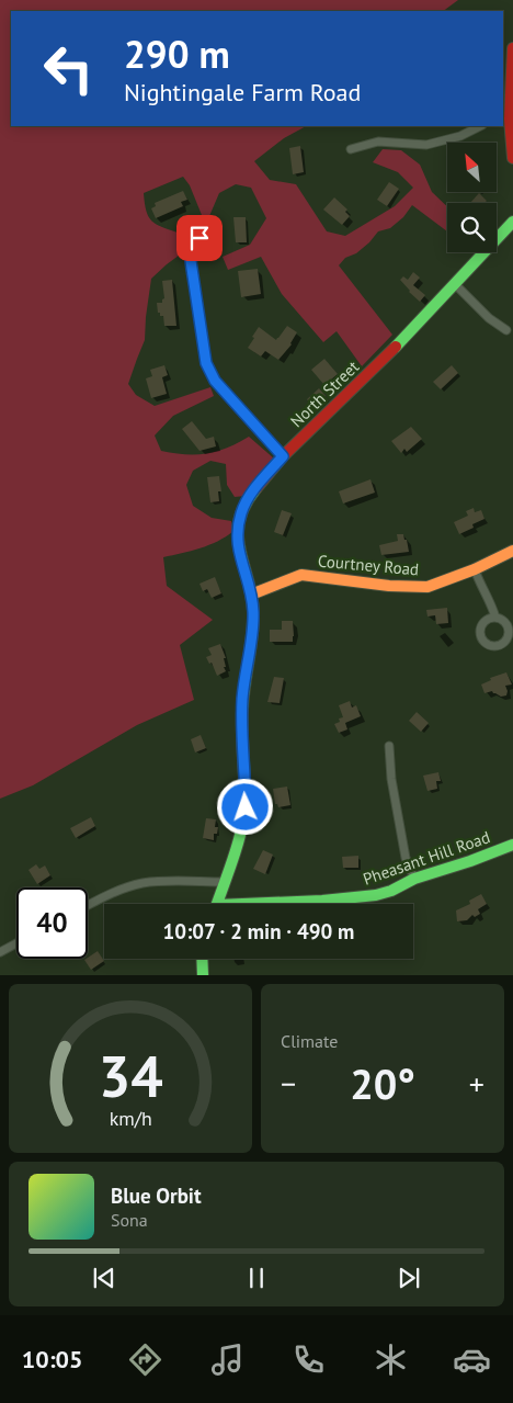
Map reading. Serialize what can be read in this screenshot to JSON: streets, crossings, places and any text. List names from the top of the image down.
{
  "streets": {
    "street": ["North Street", "Courtney Road", "Pheasant Hill Road"]
  },
  "crossings": [
    ["North Street", "Courtney Road"]
  ],
  "north": "top left",
  "page": {
    "turn": ["290 m", "Nightingale Farm Road"],
    "limit": "40",
    "trip": "10:07 · 2 min · 490 m",
    "tile": "Climate",
    "heat": ["−", "20°", "+"],
    "song": ["Blue Orbit", "Sona"],
    "tabs": "10:05",
    "gauge": ["34", "km/h"]
  }
}
